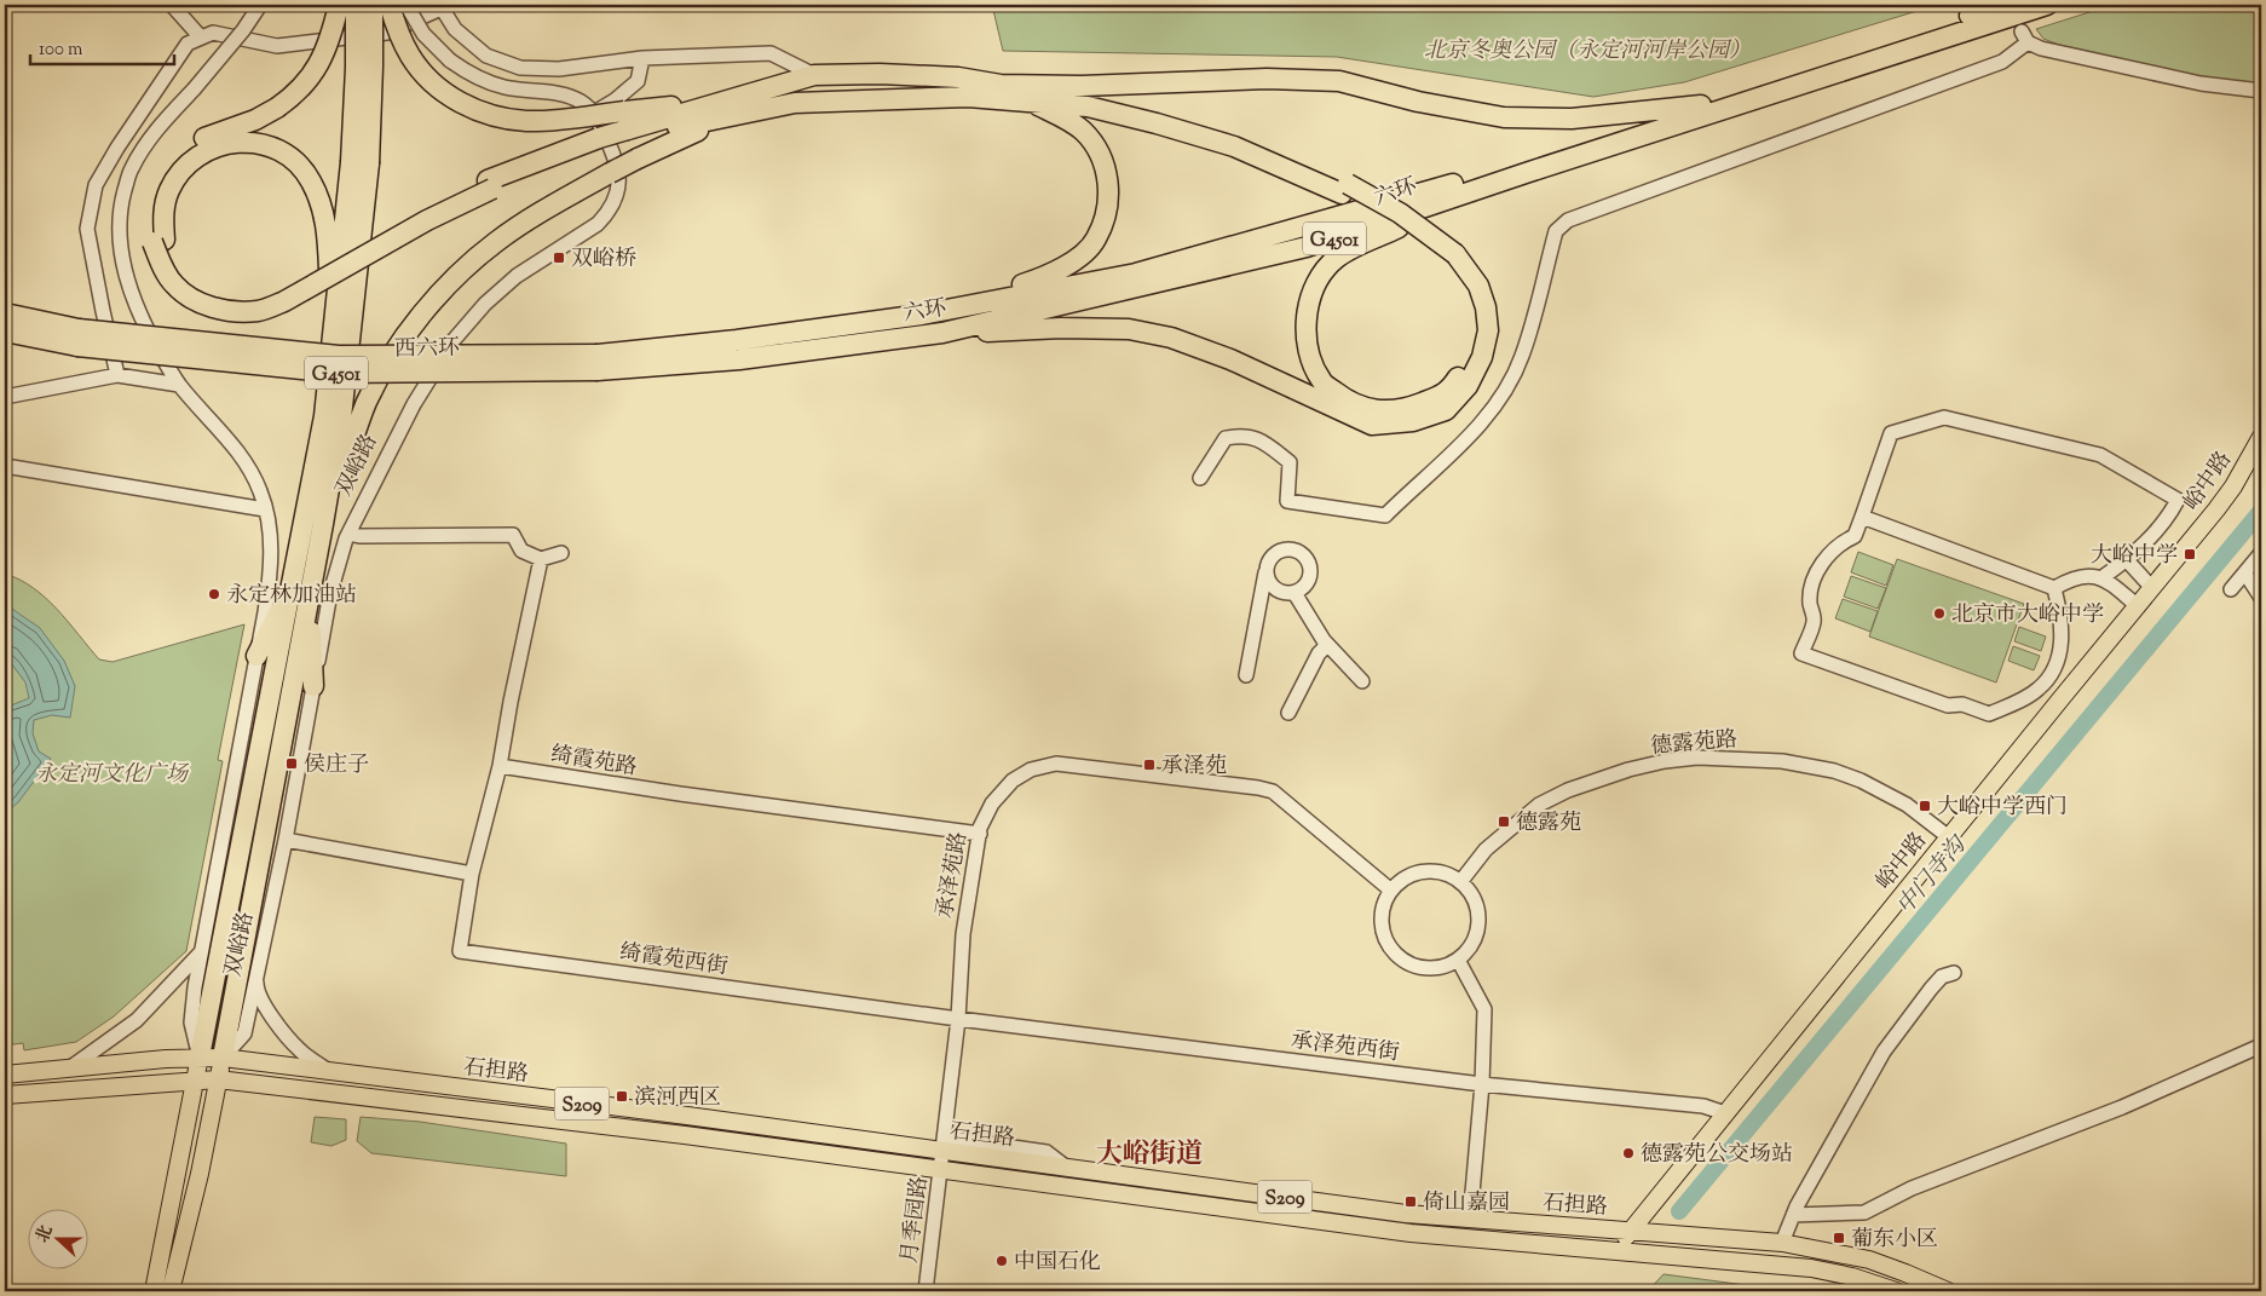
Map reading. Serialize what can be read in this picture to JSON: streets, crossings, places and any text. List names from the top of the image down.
{
  "streets": {
    "highway": [
      "六环",
      "G4501",
      "西六环",
      "双峪路"
    ],
    "main road": ["峪中路", "石担路", "S209"],
    "street": [
      "德露苑路",
      "绮霞苑路",
      "承泽苑路",
      "绮霞苑西街",
      "承泽苑西街",
      "月季园路"
    ]
  },
  "crossings": [
    ["六环", "西六环"],
    ["G4501", "西六环"],
    ["双峪路", "石担路"],
    ["峪中路", "德露苑路"],
    ["峪中路", "承泽苑西街"],
    ["峪中路", "石担路"],
    ["德露苑路", "承泽苑路"],
    ["绮霞苑路", "承泽苑路"],
    ["承泽苑路", "绮霞苑西街"],
    ["承泽苑路", "承泽苑西街"],
    ["承泽苑路", "石担路"],
    ["承泽苑路", "月季园路"],
    ["绮霞苑西街", "承泽苑西街"],
    ["石担路", "月季园路"]
  ],
  "districts": ["大峪街道"],
  "water": ["中门寺沟"],
  "parks": ["北京冬奥公园（永定河河岸公园）", "永定河文化广场"],
  "places": {
    "transit": [
      "双峪桥",
      "大峪中学",
      "侯庄子",
      "承泽苑",
      "大峪中学西门",
      "德露苑",
      "滨河西区",
      "倚山嘉园",
      "葡东小区"
    ],
    "other": [
      "永定林加油站",
      "北京市大峪中学",
      "德露苑公交场站",
      "中国石化"
    ]
  },
  "scale_bar": "100 m",
  "north": "left"
}
